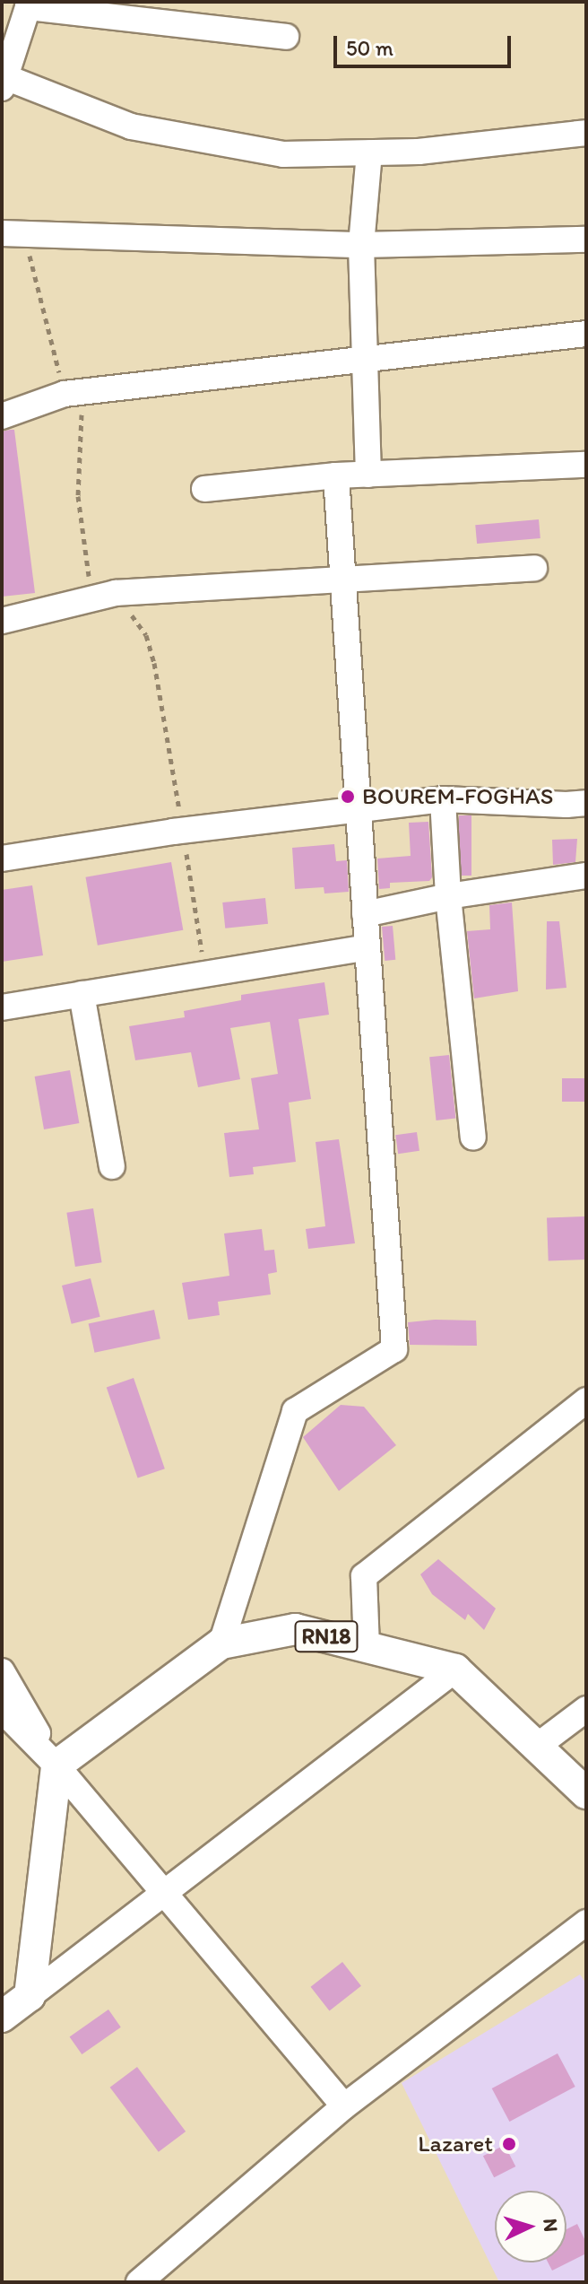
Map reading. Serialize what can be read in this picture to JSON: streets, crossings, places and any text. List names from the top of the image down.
{
  "streets": {
    "main road": ["RN18"]
  },
  "places": ["BOUREM-FOGHAS", "Lazaret"],
  "scale_bar": "50 m",
  "north": "right"
}
